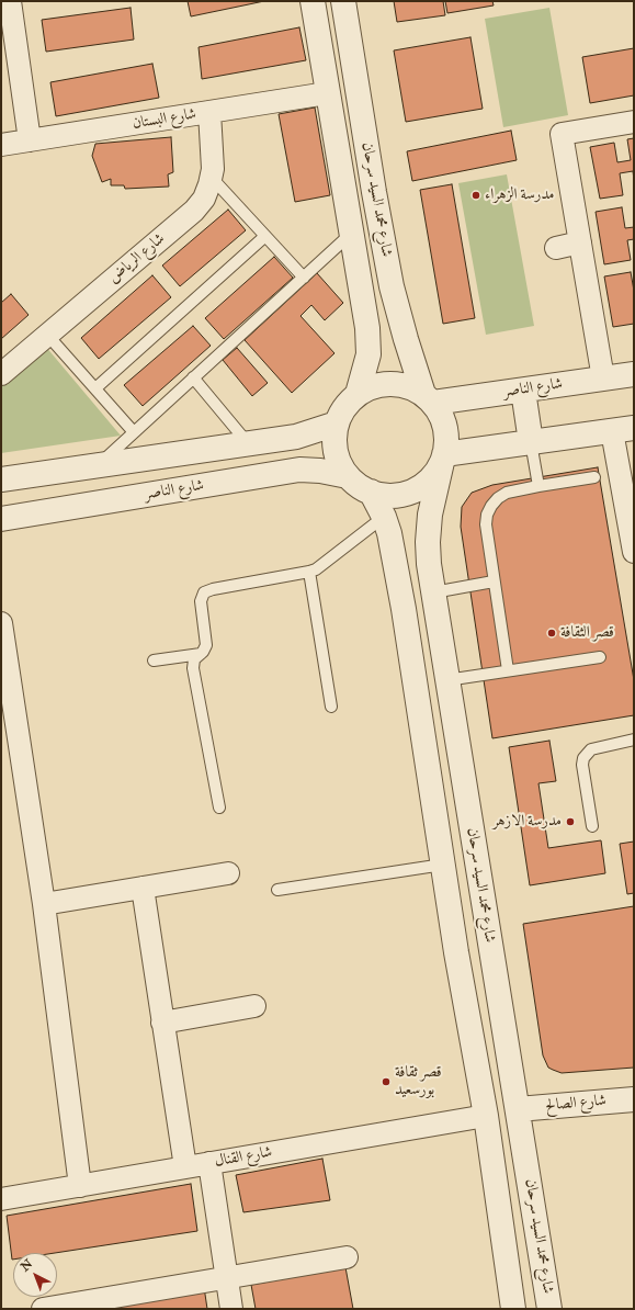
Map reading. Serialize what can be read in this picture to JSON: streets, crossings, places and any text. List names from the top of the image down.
{
  "streets": {
    "street": [
      "شارع البستان",
      "شارع محمد السيد سرحان",
      "شارع الرياض",
      "شارع الناصر",
      "شارع الصالح",
      "شارع القنال"
    ]
  },
  "crossings": [
    ["شارع البستان", "شارع محمد السيد سرحان"],
    ["شارع البستان", "شارع الرياض"],
    ["شارع محمد السيد سرحان", "شارع الناصر"],
    ["شارع محمد السيد سرحان", "شارع الصالح"]
  ],
  "places": [
    "مدرسة الزهراء",
    "قصر الثقافة",
    "مدرسة الازهر",
    "قصر ثقافة بورسعيد"
  ],
  "north": "top left"
}
